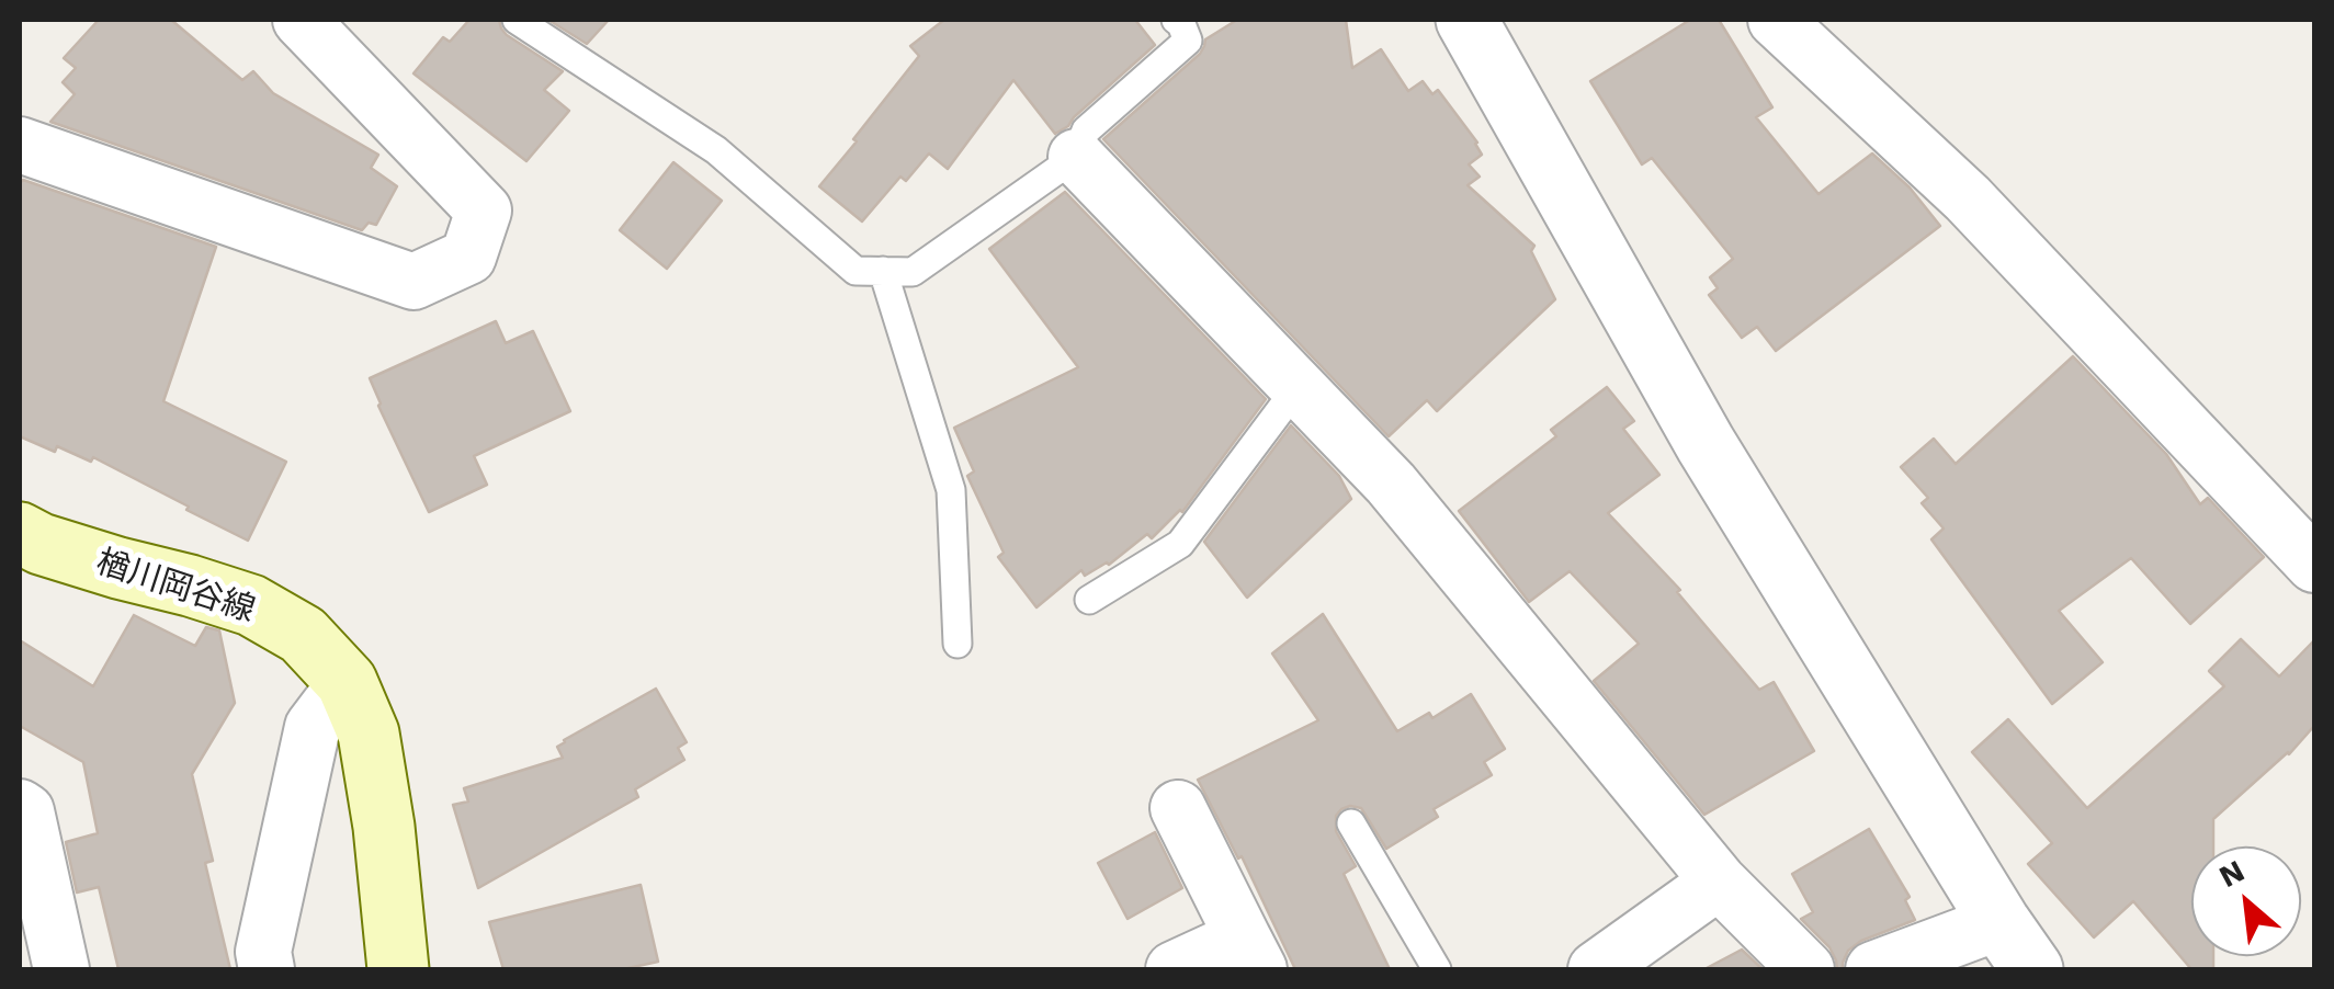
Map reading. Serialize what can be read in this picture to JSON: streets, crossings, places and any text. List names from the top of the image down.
{
  "streets": {
    "main road": ["楢川岡谷線"]
  },
  "north": "top left"
}
